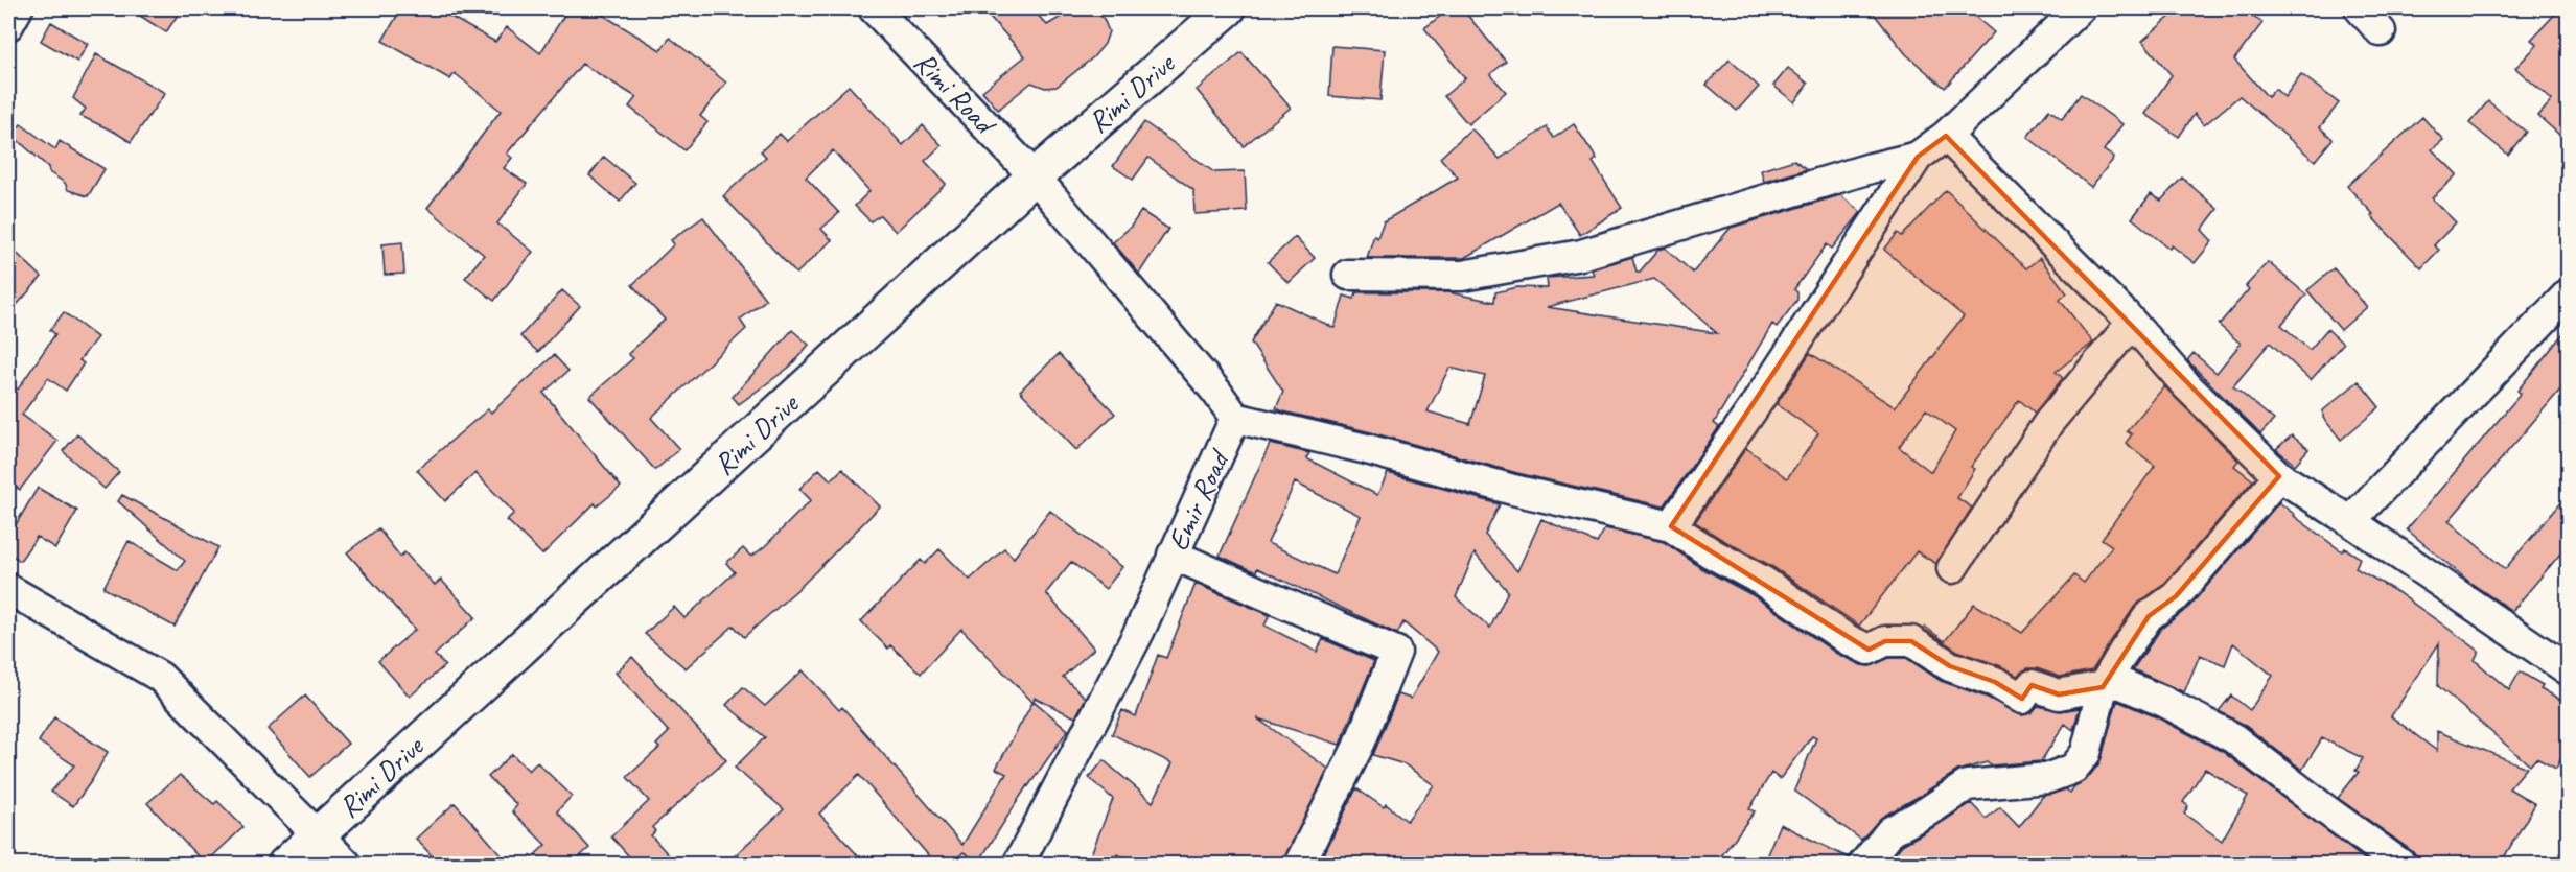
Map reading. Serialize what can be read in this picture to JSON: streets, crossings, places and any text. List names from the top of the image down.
{
  "streets": {
    "street": ["Rimi Road", "Rimi Drive", "Emir Road"]
  },
  "crossings": [
    ["Rimi Road", "Rimi Drive"],
    ["Rimi Road", "Emir Road"],
    ["Rimi Drive", "Emir Road"]
  ]
}
